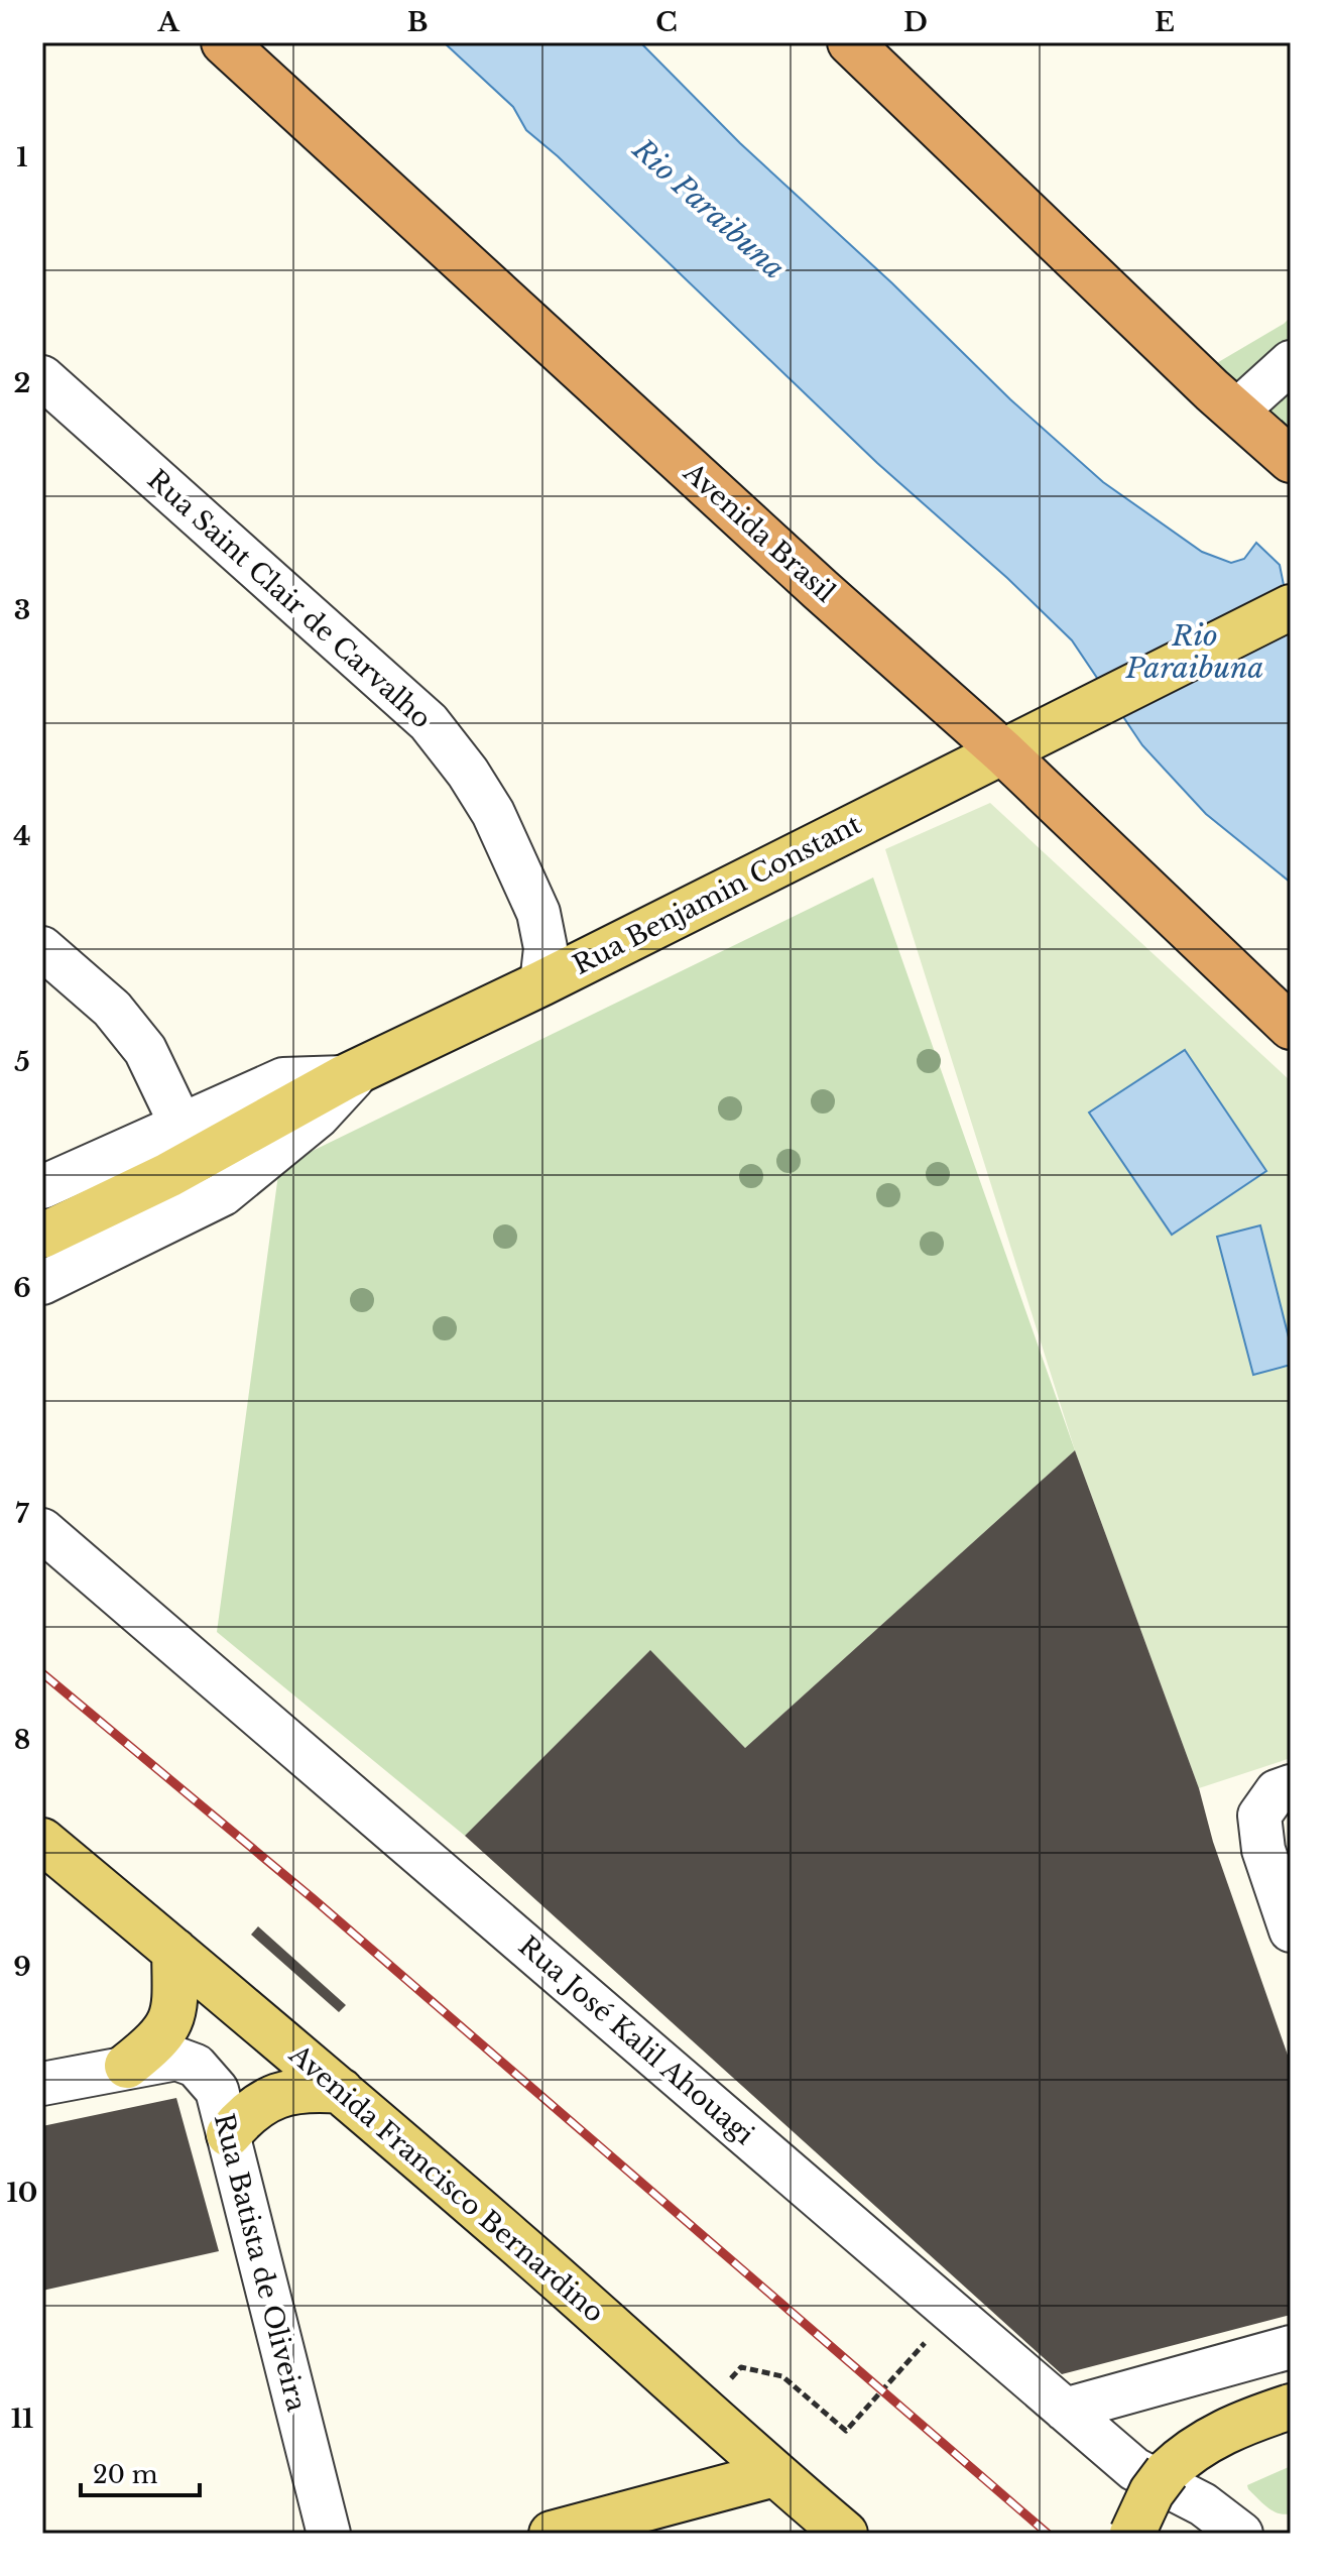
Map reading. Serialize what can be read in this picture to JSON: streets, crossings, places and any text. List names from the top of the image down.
{
  "streets": {
    "highway": ["Avenida Brasil"],
    "main road": ["Rua Benjamin Constant", "Avenida Francisco Bernardino"],
    "street": ["Rua Saint Clair de Carvalho", "Rua José Kalil Ahouagi", "Rua Batista de Oliveira"]
  },
  "crossings": [
    ["Avenida Brasil", "Rua Benjamin Constant"],
    ["Rua Saint Clair de Carvalho", "Rua Benjamin Constant"]
  ],
  "water": ["Rio Paraibuna"],
  "scale_bar": "20 m",
  "grid": {
    "columns": [
      "A",
      "B",
      "C",
      "D",
      "E"
    ],
    "rows": [
      "1",
      "2",
      "3",
      "4",
      "5",
      "6",
      "7",
      "8",
      "9",
      "10",
      "11"
    ]
  }
}
